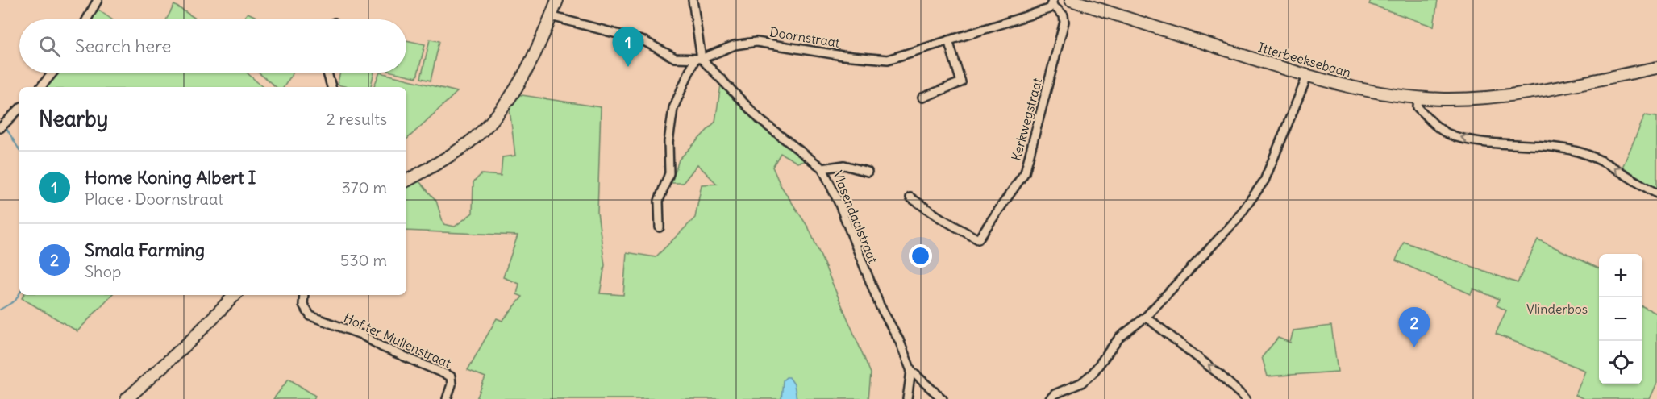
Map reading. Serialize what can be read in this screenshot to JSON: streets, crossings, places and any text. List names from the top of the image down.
{
  "streets": {
    "main road": ["Itterbeeksebaan"],
    "street": [
      "Doornstraat",
      "Kerkwegstraat",
      "Vlasendaalstraat",
      "Hof ter Mullenstraat"
    ]
  },
  "crossings": [
    ["Doornstraat", "Kerkwegstraat"],
    ["Doornstraat", "Vlasendaalstraat"]
  ],
  "parks": ["Vlinderbos"],
  "page": {
    "search": "Search here",
    "pins": ["1", "2"],
    "heading": ["Nearby", "2 results"],
    "list": [
      {
        "mark": "1",
        "name": "Home Koning Albert I",
        "note": "Place · Doornstraat",
        "value": "370 m"
      },
      {
        "mark": "2",
        "name": "Smala Farming",
        "note": "Shop",
        "value": "530 m"
      }
    ],
    "map_buttons": ["+", "−"]
  }
}
